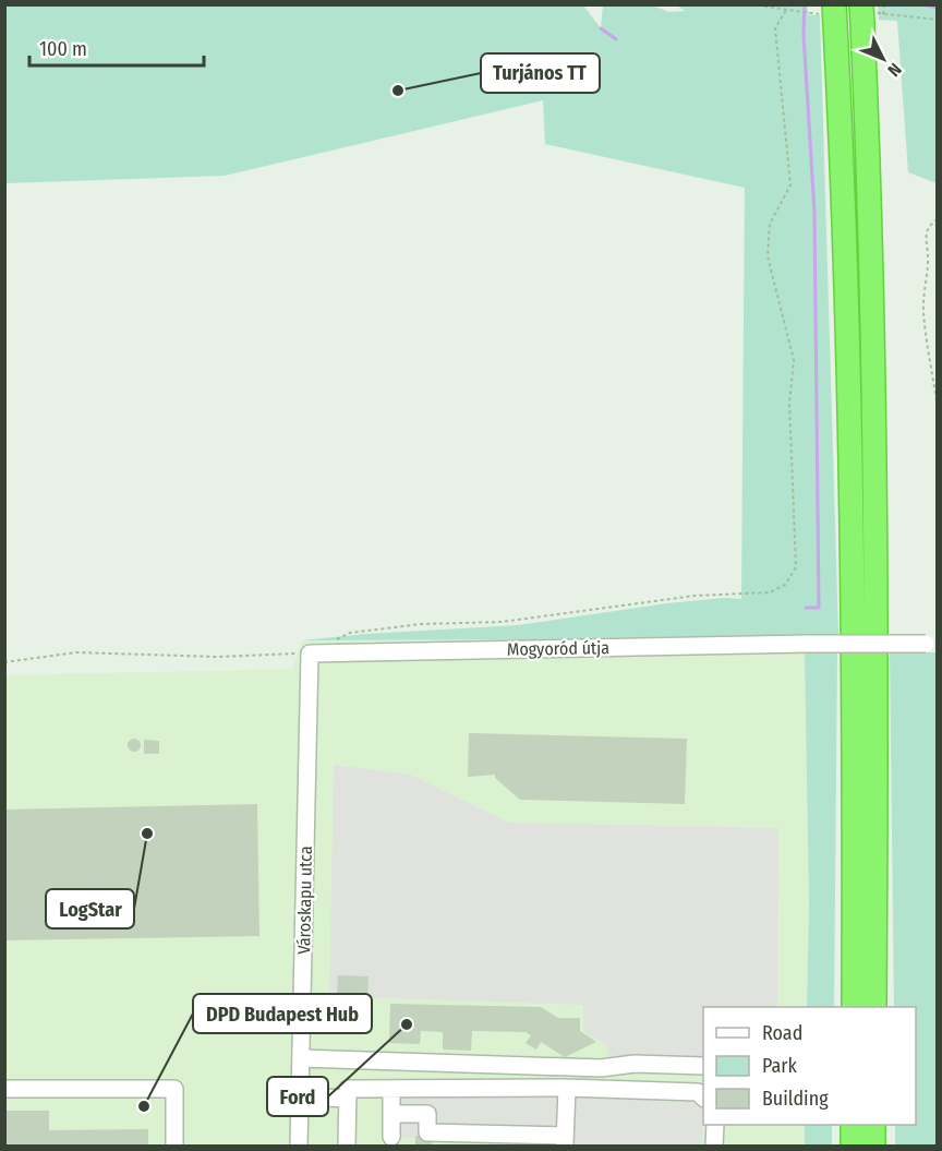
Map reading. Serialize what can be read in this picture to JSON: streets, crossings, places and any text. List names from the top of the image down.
{
  "streets": {
    "street": ["Mogyoród útja", "Városkapu utca"]
  },
  "crossings": [
    ["Mogyoród útja", "Városkapu utca"]
  ],
  "places": [
    "Turjános TT",
    "LogStar",
    "Ford",
    "DPD Budapest Hub"
  ],
  "legend": ["Road", "Park", "Building"],
  "scale_bar": "100 m",
  "north": "bottom right"
}
